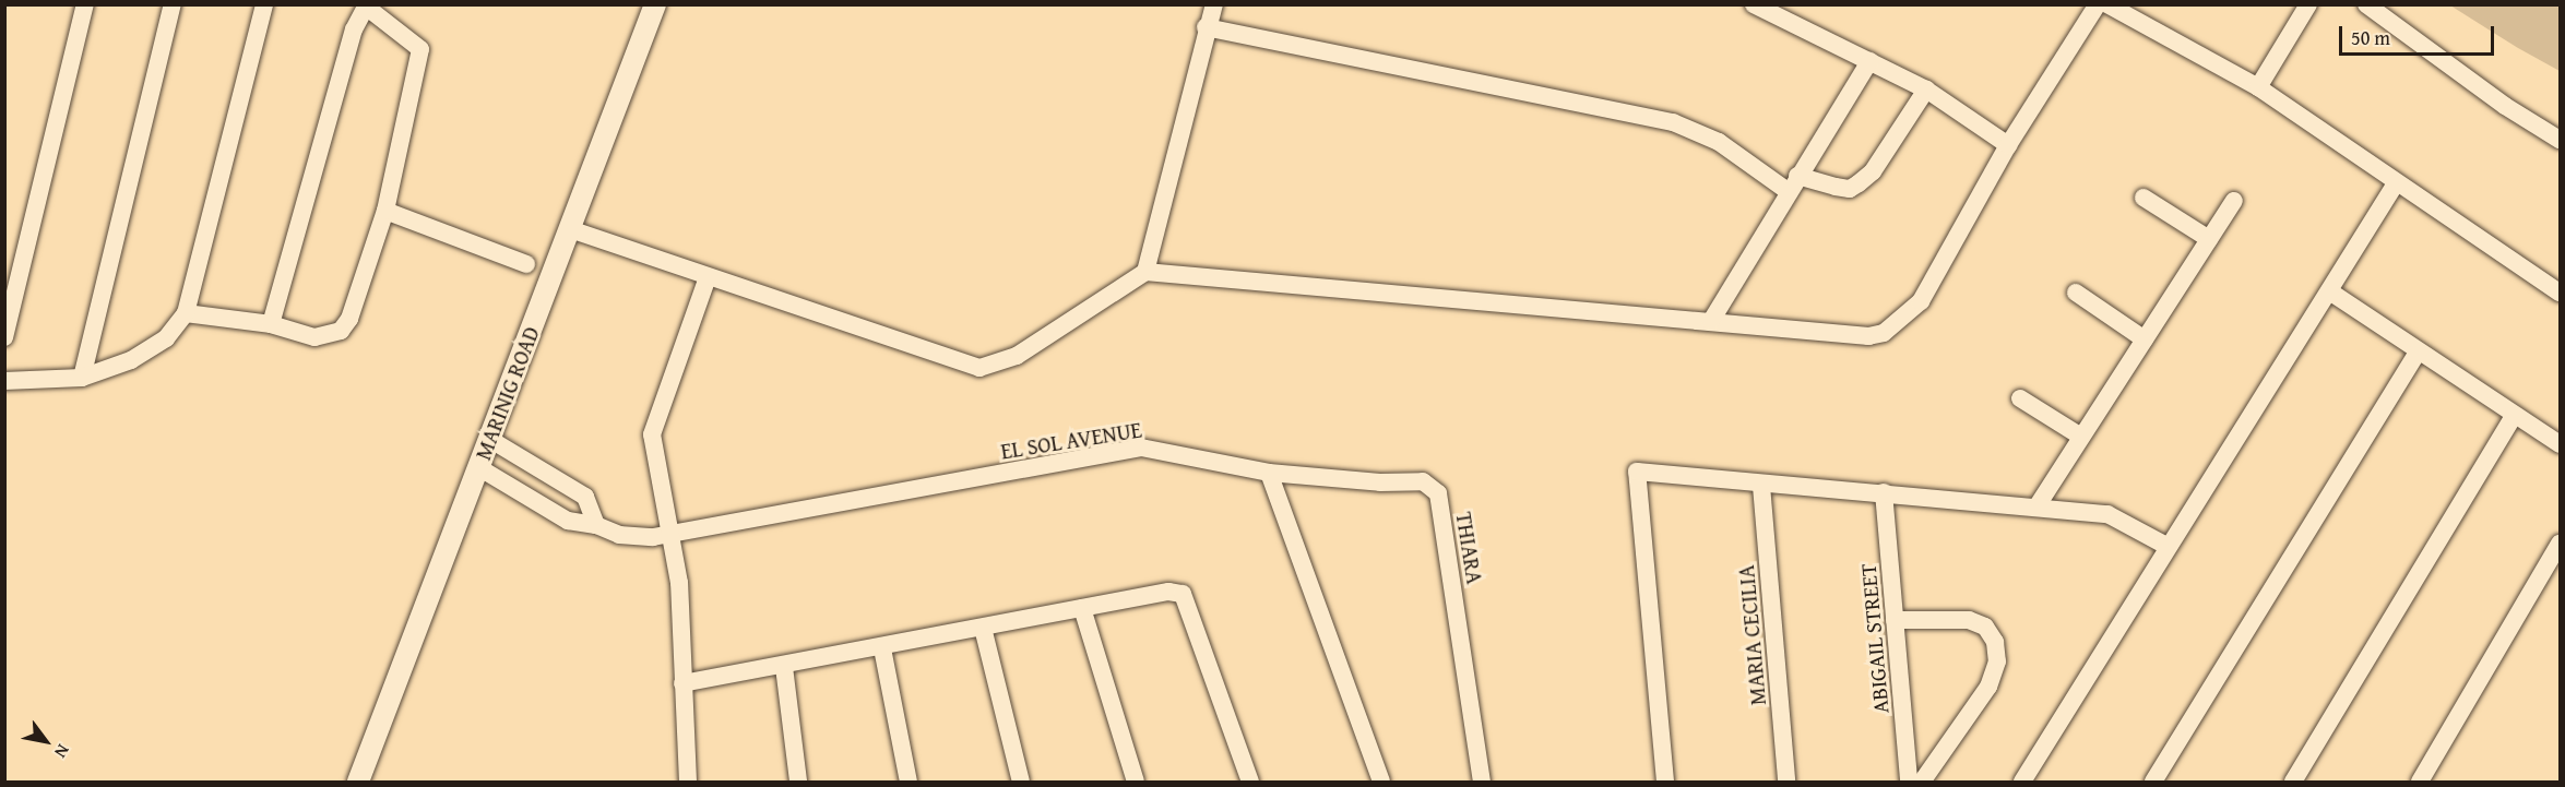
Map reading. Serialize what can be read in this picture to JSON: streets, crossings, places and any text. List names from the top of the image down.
{
  "streets": {
    "street": [
      "MARINIG ROAD",
      "EL SOL AVENUE",
      "THIARA",
      "MARIA CECILIA",
      "ABIGAIL STREET"
    ]
  },
  "crossings": [
    ["MARINIG ROAD", "EL SOL AVENUE"],
    ["EL SOL AVENUE", "THIARA"]
  ],
  "scale_bar": "50 m",
  "north": "bottom right"
}
